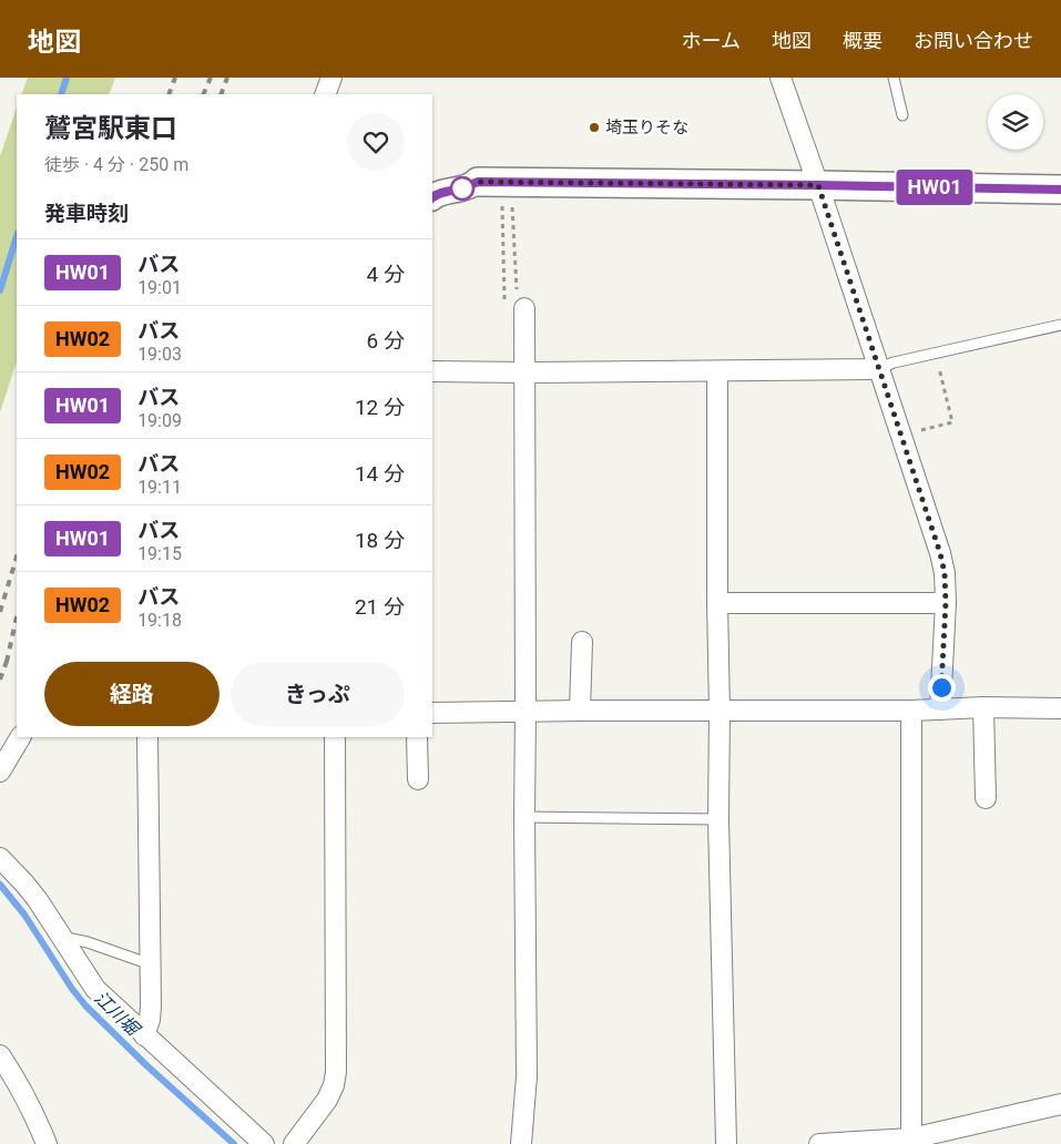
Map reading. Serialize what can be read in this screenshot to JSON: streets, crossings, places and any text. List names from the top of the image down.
{
  "water": ["江川堀"],
  "places": ["埼玉りそな"],
  "lines": ["bus line HW01"],
  "page": {
    "header": "地図",
    "nav": [
      "ホーム",
      "地図",
      "概要",
      "お問い合わせ"
    ],
    "on_map": "HW01",
    "heading": [
      ["鷲宮駅東口", "徒歩 · 4 分 · 250 m"],
      "発車時刻"
    ],
    "list": [
      {
        "mark": "HW01",
        "name": "バス",
        "note": "19:01",
        "value": "4 分"
      },
      {
        "mark": "HW02",
        "name": "バス",
        "note": "19:03",
        "value": "6 分"
      },
      {
        "mark": "HW01",
        "name": "バス",
        "note": "19:09",
        "value": "12 分"
      },
      {
        "mark": "HW02",
        "name": "バス",
        "note": "19:11",
        "value": "14 分"
      },
      {
        "mark": "HW01",
        "name": "バス",
        "note": "19:15",
        "value": "18 分"
      },
      {
        "mark": "HW02",
        "name": "バス",
        "note": "19:18",
        "value": "21 分"
      }
    ],
    "buttons": ["経路", "きっぷ"]
  }
}
